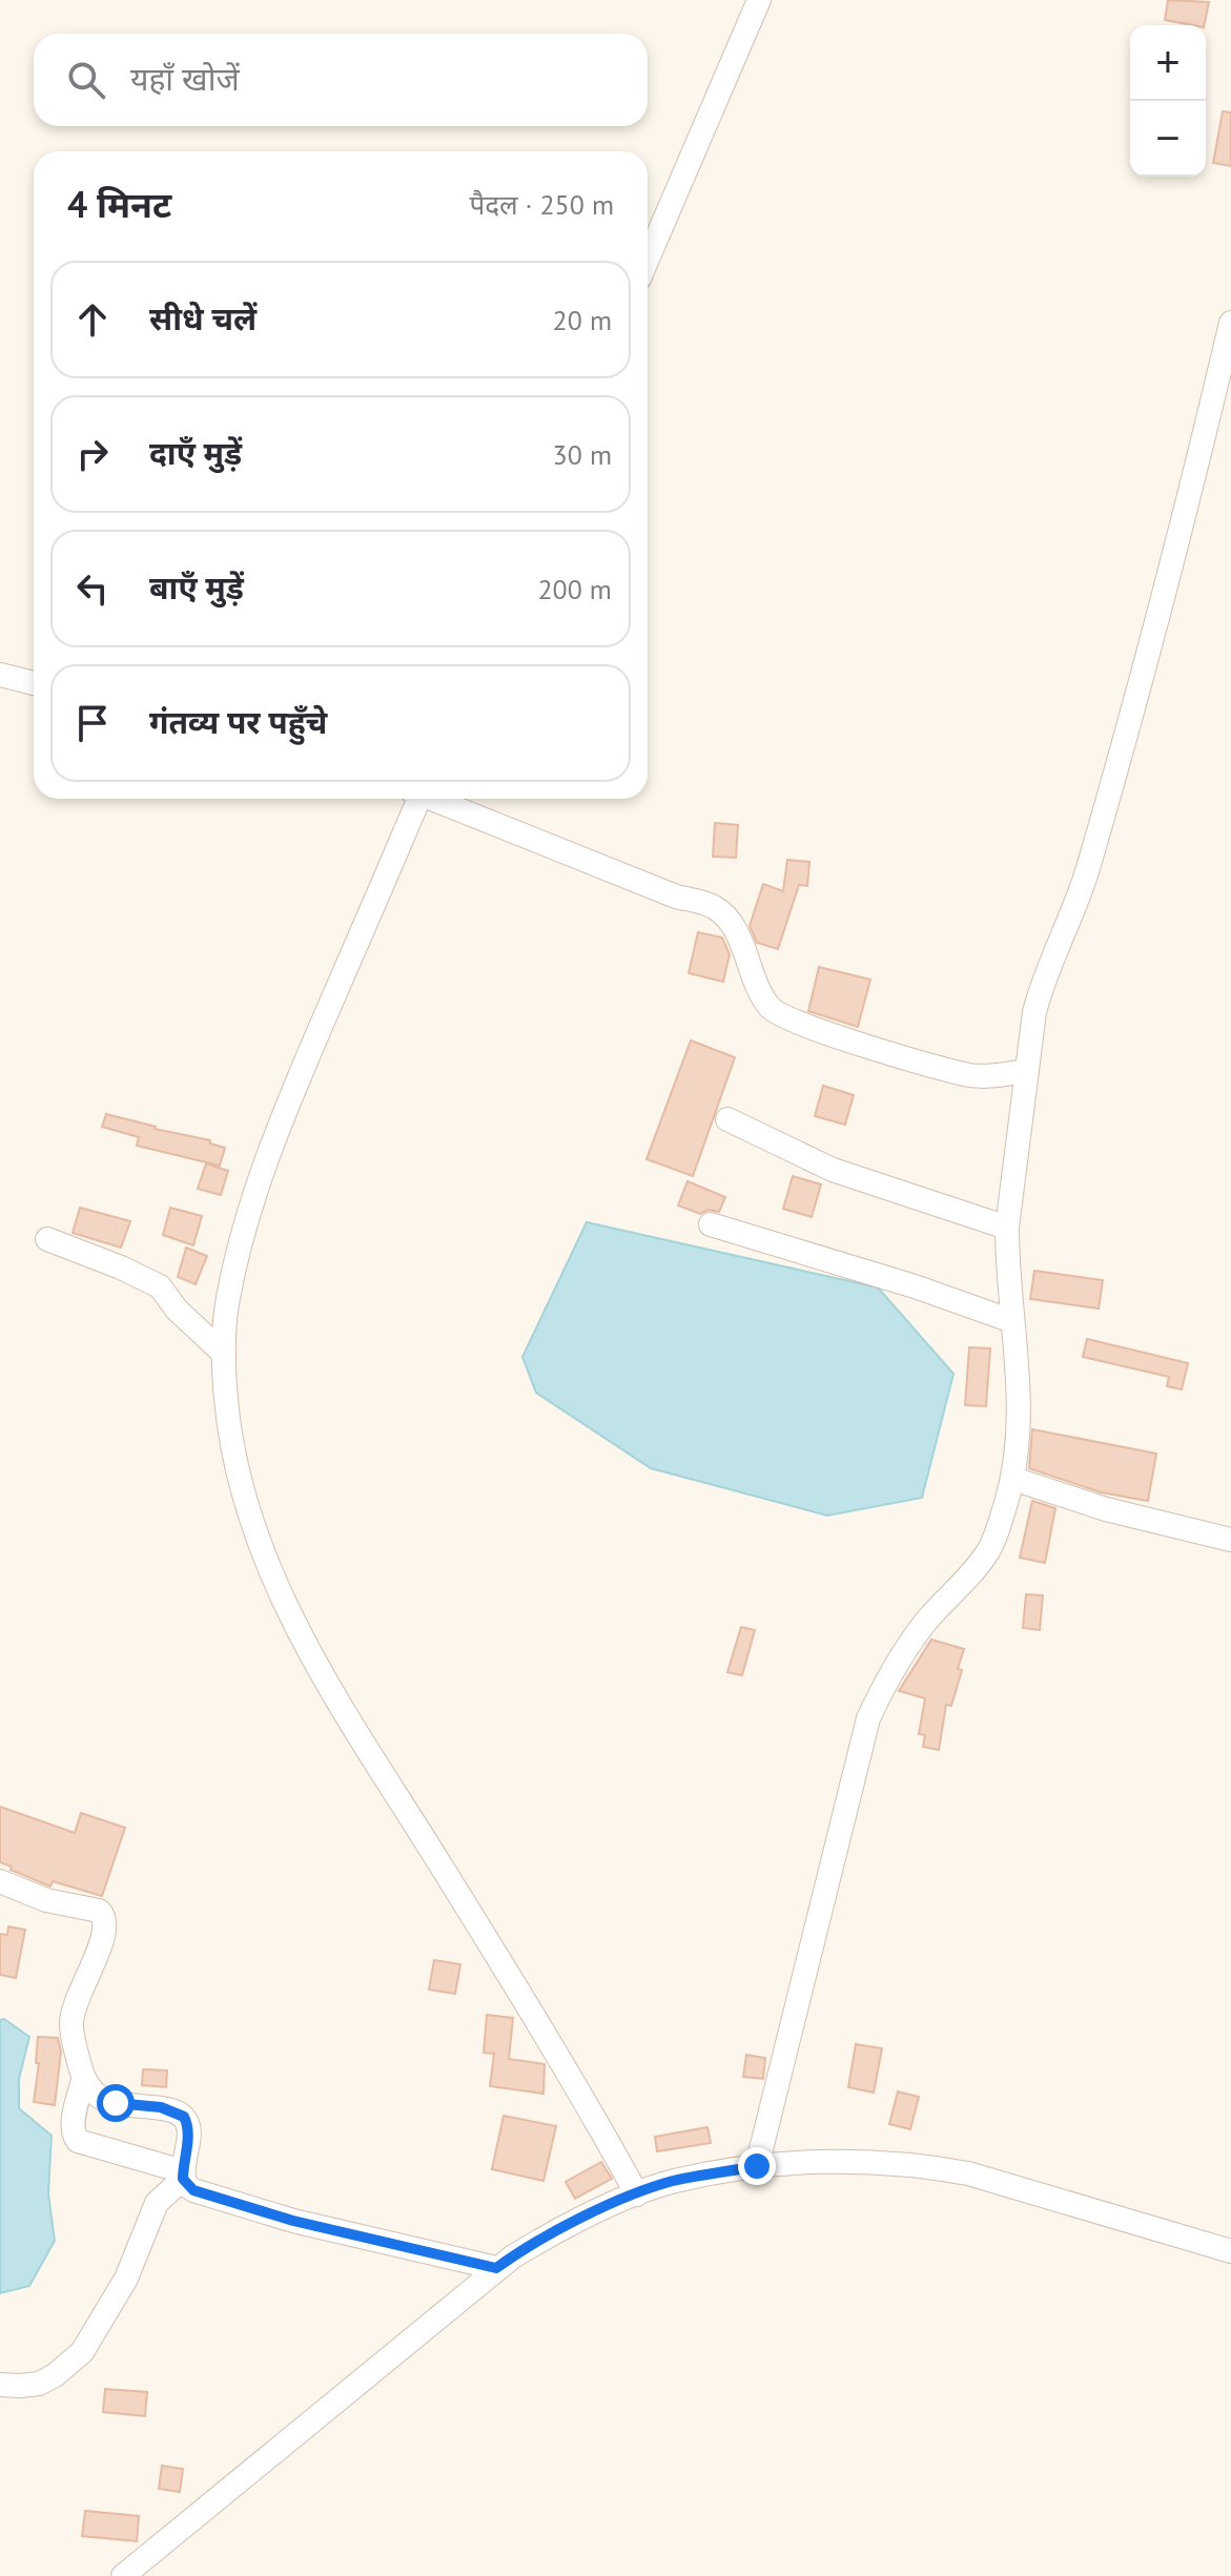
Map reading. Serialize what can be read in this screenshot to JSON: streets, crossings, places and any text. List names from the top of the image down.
{
  "page": {
    "map_buttons": ["+", "−"],
    "search": "यहाँ खोजें",
    "heading": ["4 मिनट", "पैदल · 250 m"],
    "list": [
      ["सीधे चलें", "20 m"],
      ["दाएँ मुड़ें", "30 m"],
      ["बाएँ मुड़ें", "200 m"],
      "गंतव्य पर पहुँचे"
    ]
  }
}
